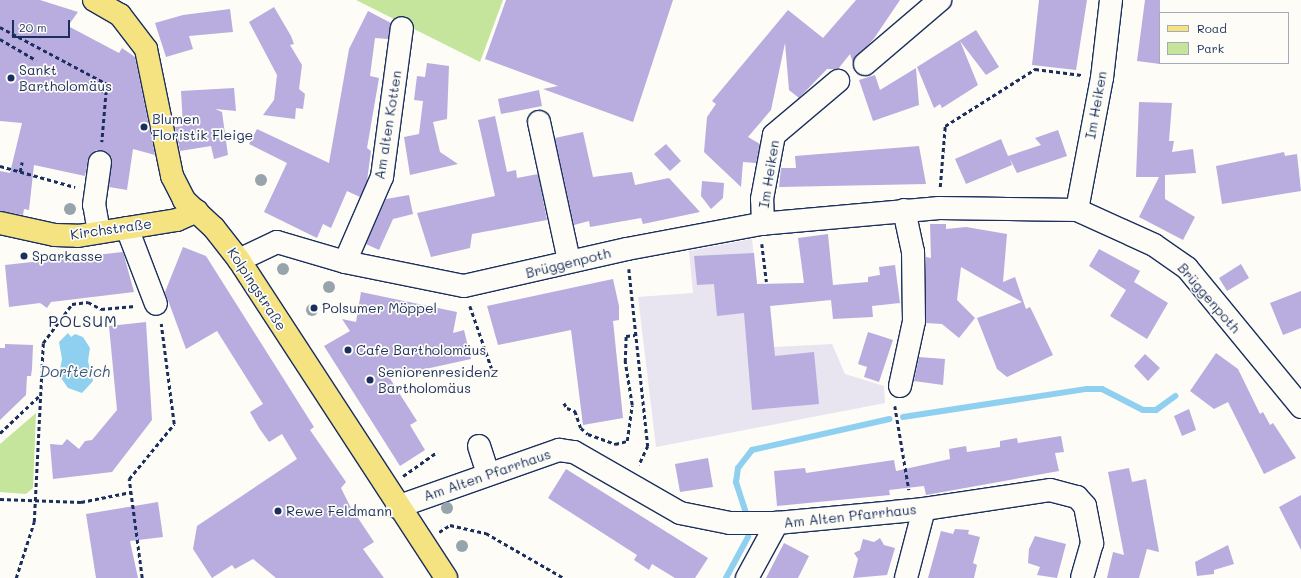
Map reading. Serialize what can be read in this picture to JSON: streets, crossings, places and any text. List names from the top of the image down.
{
  "streets": {
    "main road": ["Kirchstraße", "Kolpingstraße"],
    "street": [
      "Im Heiken",
      "Am alten Kotten",
      "Brüggenpoth",
      "Am Alten Pfarrhaus"
    ]
  },
  "crossings": [
    ["Im Heiken", "Brüggenpoth"],
    ["Am alten Kotten", "Brüggenpoth"],
    ["Kirchstraße", "Kolpingstraße"],
    ["Brüggenpoth", "Kolpingstraße"],
    ["Kolpingstraße", "Am Alten Pfarrhaus"]
  ],
  "districts": ["POLSUM"],
  "water": ["Dorfteich"],
  "places": [
    "Sankt Bartholomäus",
    "Blumen Floristik Fleige",
    "Sparkasse",
    "Polsumer Möppel",
    "Cafe Bartholomäus",
    "Seniorenresidenz Bartholomäus",
    "Rewe Feldmann"
  ],
  "legend": ["Road", "Park"],
  "scale_bar": "20 m"
}
